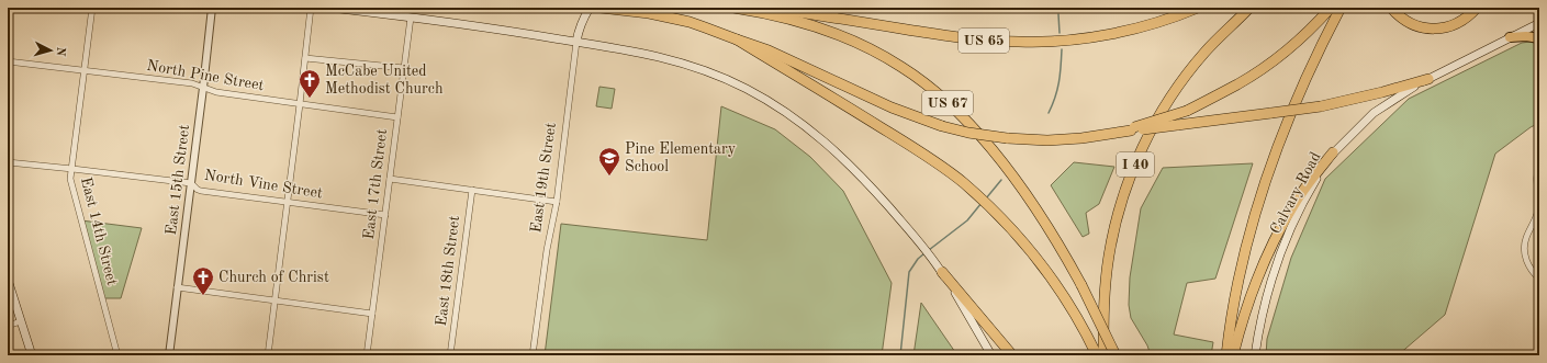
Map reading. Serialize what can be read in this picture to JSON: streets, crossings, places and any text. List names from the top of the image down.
{
  "streets": {
    "highway": ["US 65", "US 67", "I 40"],
    "main road": ["East 19th Street", "Calvary Road"],
    "street": [
      "North Pine Street",
      "East 15th Street",
      "North Vine Street",
      "East 17th Street",
      "East 14th Street",
      "East 18th Street"
    ]
  },
  "crossings": [
    ["North Pine Street", "East 15th Street"],
    ["North Pine Street", "East 17th Street"],
    ["North Pine Street", "East 14th Street"],
    ["East 15th Street", "North Vine Street"],
    ["North Vine Street", "East 17th Street"],
    ["North Vine Street", "East 14th Street"]
  ],
  "places": {
    "church": ["McCabe United Methodist Church", "Church of Christ"],
    "school or university": ["Pine Elementary School"]
  },
  "north": "right"
}
